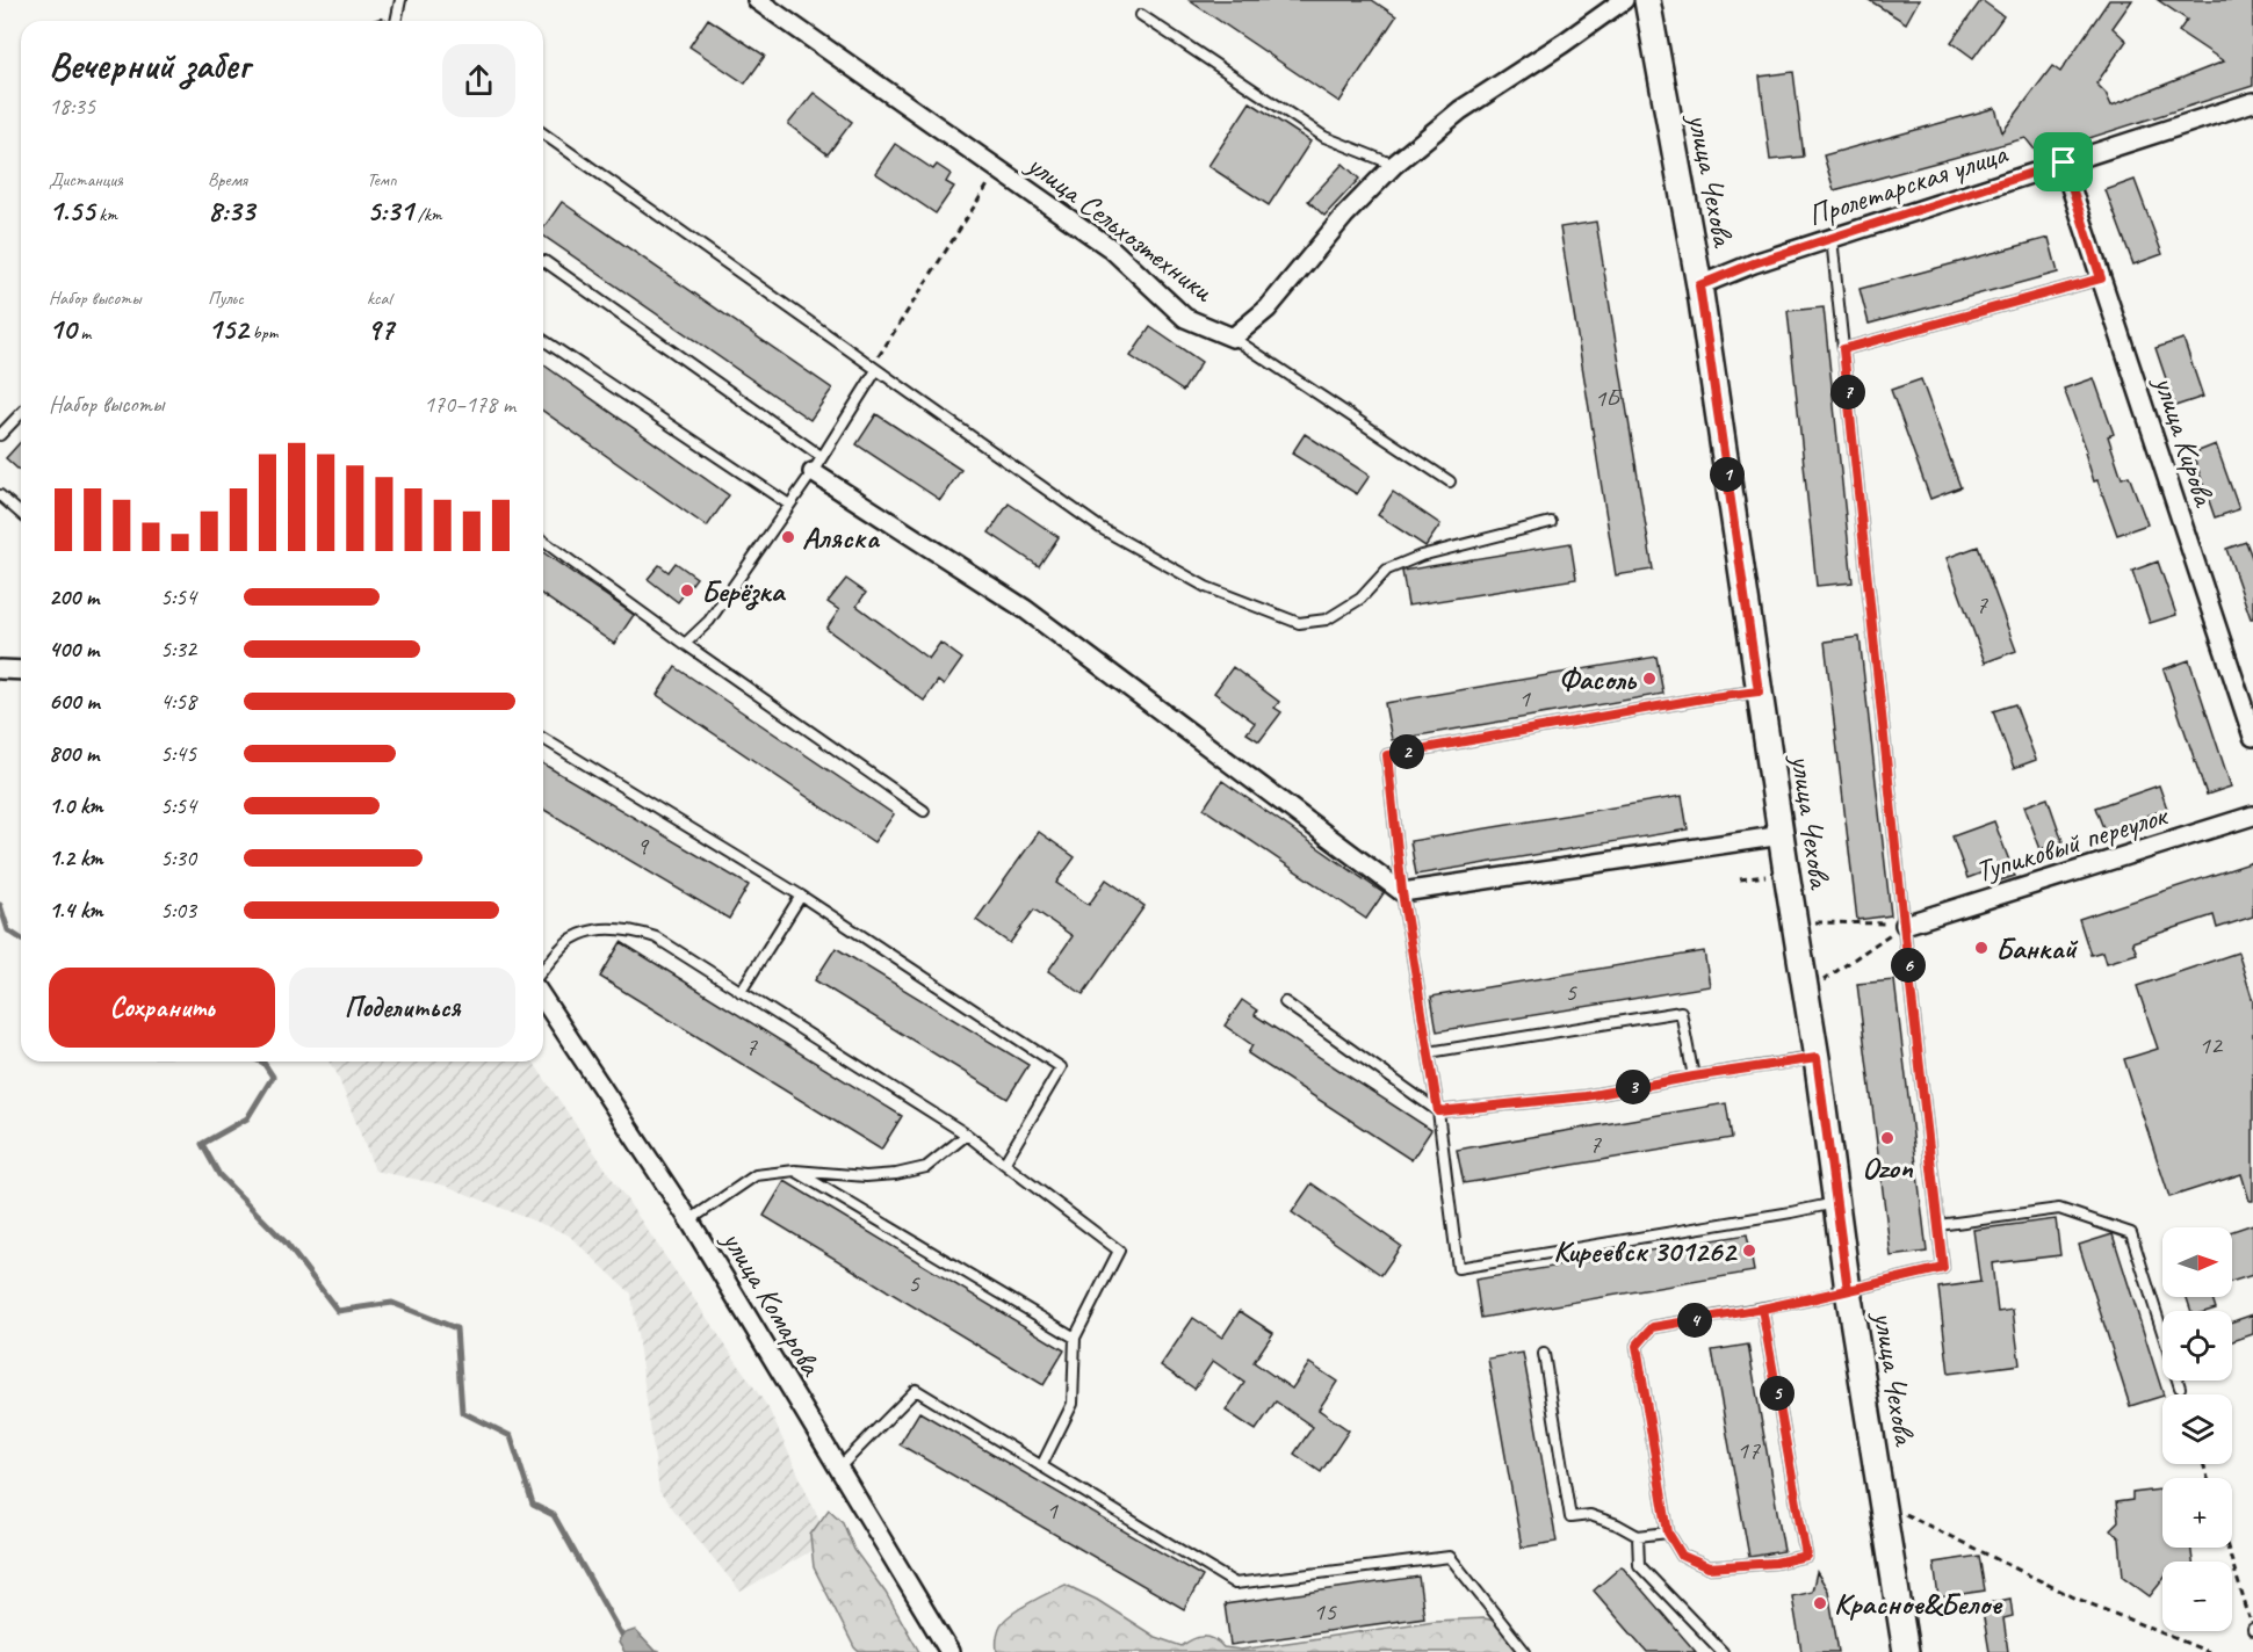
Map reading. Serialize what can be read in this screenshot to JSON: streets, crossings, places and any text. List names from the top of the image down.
{
  "streets": {
    "main road": ["улица Чехова"],
    "street": [
      "Пролетарская улица",
      "улица Сельхозтехники",
      "улица Кирова",
      "Тупиковый переулок",
      "улица Комарова"
    ]
  },
  "crossings": [
    ["улица Чехова", "Пролетарская улица"],
    ["Пролетарская улица", "улица Кирова"]
  ],
  "places": [
    "Аляска",
    "Берёзка",
    "Фасоль",
    "Банкай",
    "Ozon",
    "Киреевск 301262",
    "Красное&Белое"
  ],
  "house_numbers": [
    "1Б",
    "7",
    "1",
    "9",
    "5",
    "12",
    "7",
    "7",
    "5",
    "17",
    "1",
    "15"
  ],
  "north": "right",
  "page": {
    "heading": ["Вечерний забег", "18:35"],
    "stats": [
      ["Дистанция", "1.55 km"],
      ["Время", "8:33"],
      ["Темп", "5:31 /km"],
      ["Набор высоты", "10 m"],
      ["Пульс", "152 bpm"],
      ["kcal", "97"]
    ],
    "pins": [
      "7",
      "1",
      "2",
      "6",
      "3",
      "4",
      "5"
    ],
    "chart": ["Набор высоты", "170–178 m"],
    "list": [
      {
        "name": "200 m",
        "note": "5:54"
      },
      {
        "name": "400 m",
        "note": "5:32"
      },
      {
        "name": "600 m",
        "note": "4:58"
      },
      {
        "name": "800 m",
        "note": "5:45"
      },
      {
        "name": "1.0 km",
        "note": "5:54"
      },
      {
        "name": "1.2 km",
        "note": "5:30"
      },
      {
        "name": "1.4 km",
        "note": "5:03"
      }
    ],
    "buttons": ["Сохранить", "Поделиться"],
    "map_buttons": ["+", "−"]
  }
}
